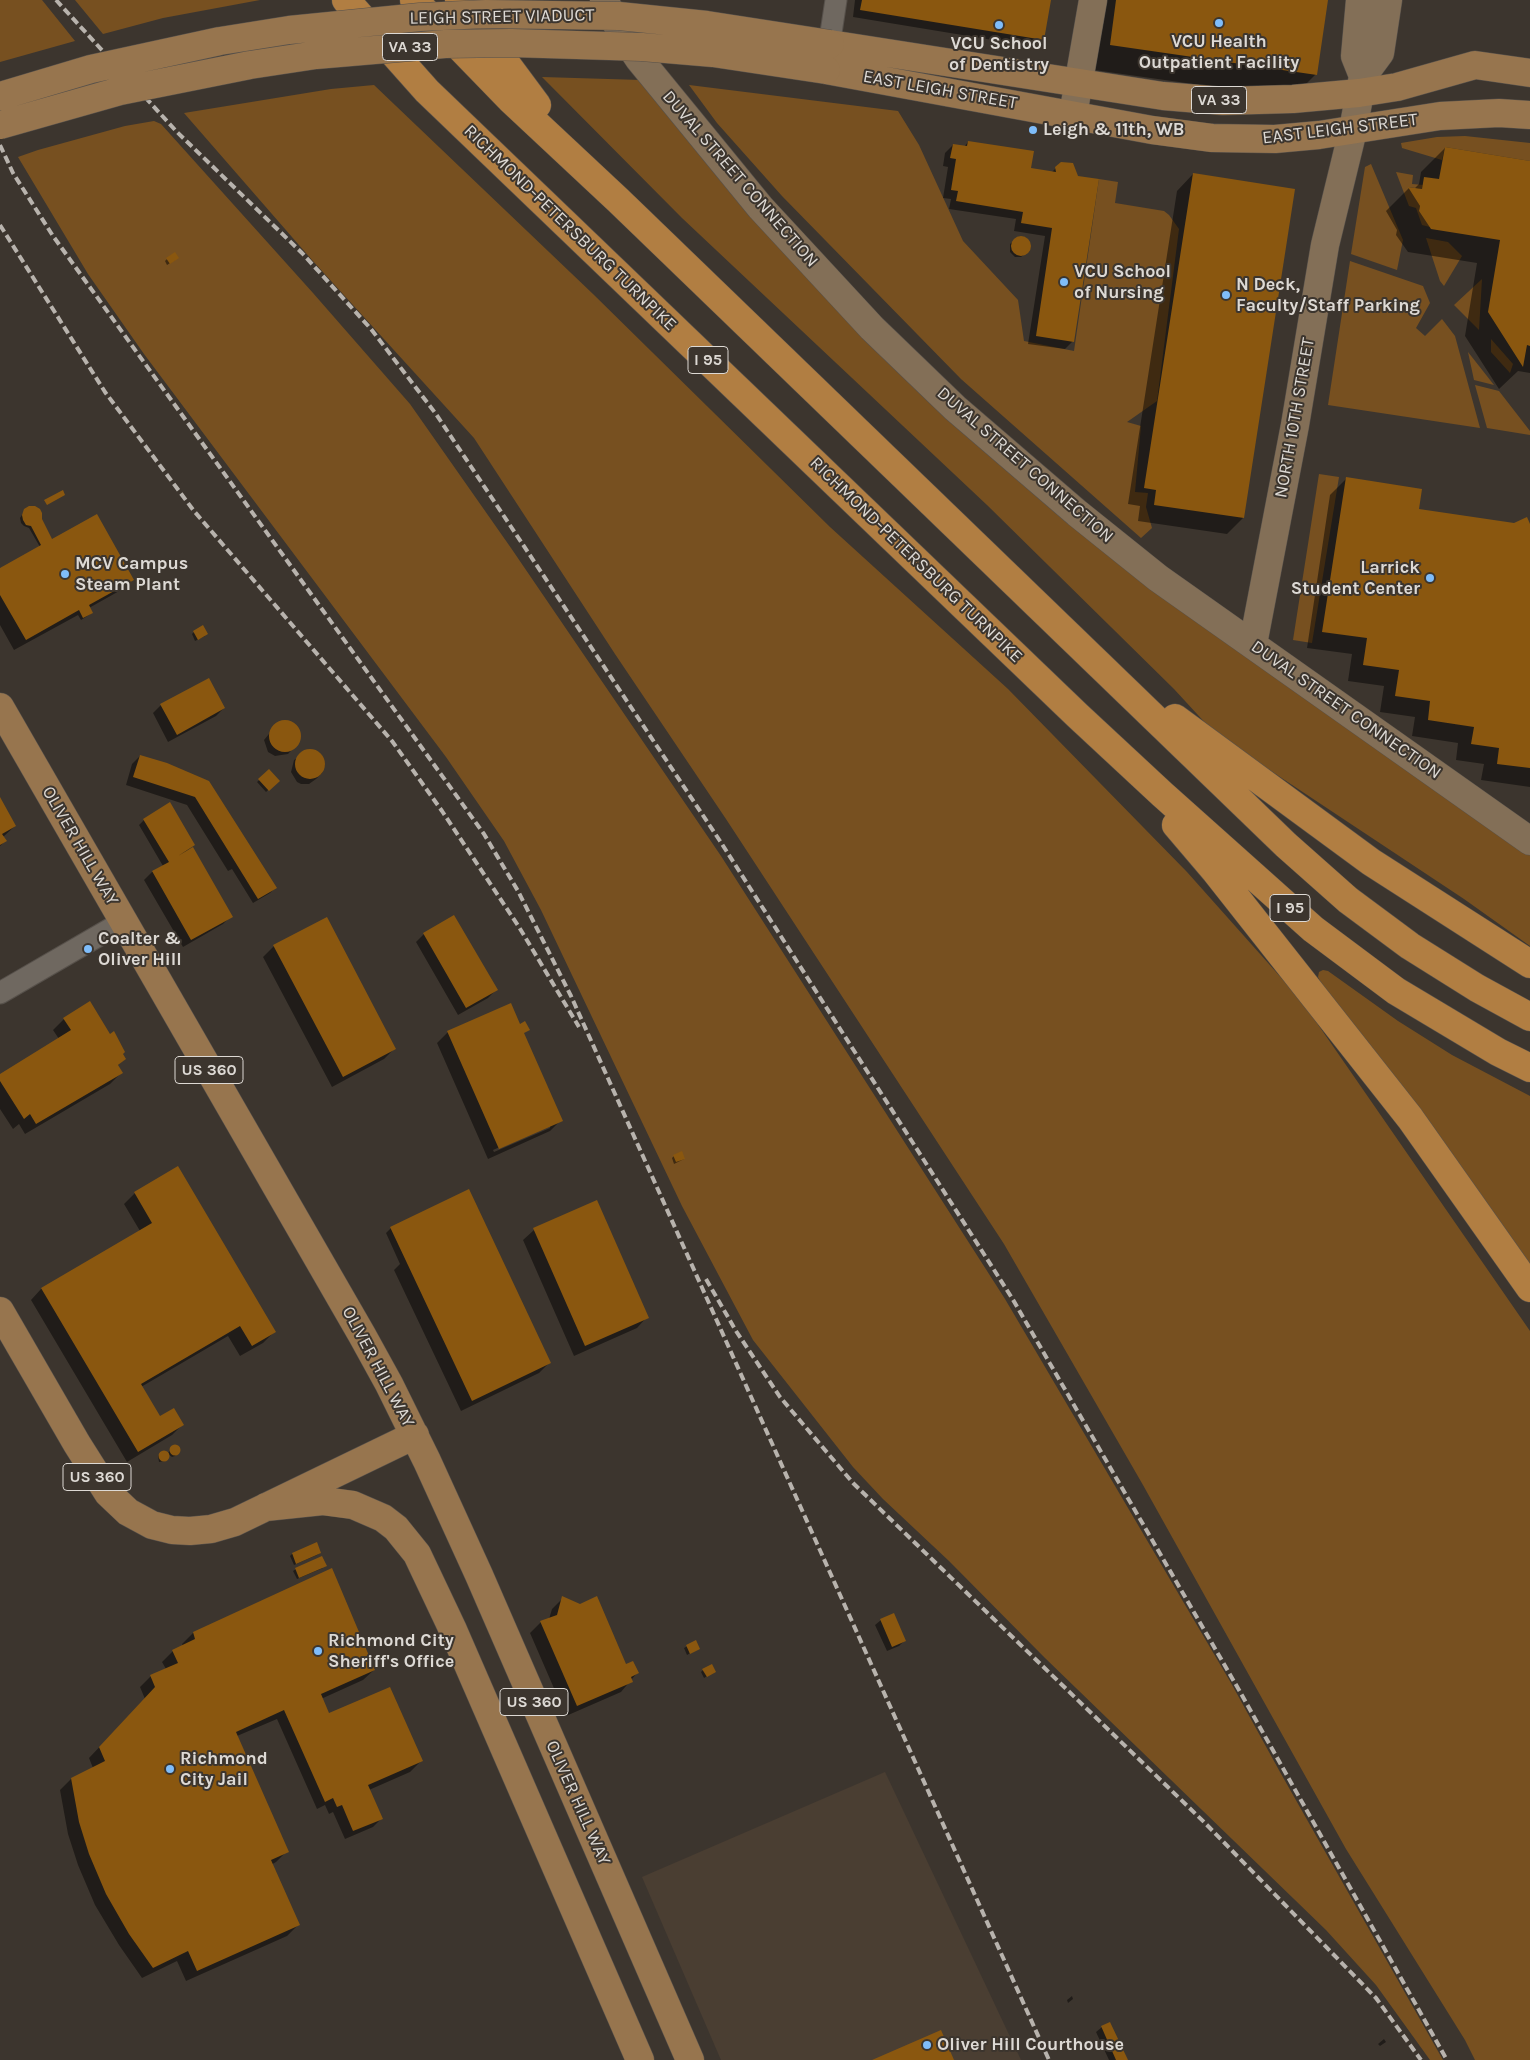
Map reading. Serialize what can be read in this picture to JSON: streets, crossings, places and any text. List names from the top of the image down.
{
  "streets": {
    "highway": ["RICHMOND-PETERSBURG TURNPIKE", "I 95"],
    "main road": [
      "LEIGH STREET VIADUCT",
      "VA 33",
      "EAST LEIGH STREET",
      "OLIVER HILL WAY",
      "US 360"
    ],
    "street": ["DUVAL STREET CONNECTION", "NORTH 10TH STREET"]
  },
  "crossings": [
    ["LEIGH STREET VIADUCT", "EAST LEIGH STREET"],
    ["EAST LEIGH STREET", "NORTH 10TH STREET"],
    ["DUVAL STREET CONNECTION", "NORTH 10TH STREET"]
  ],
  "places": [
    "VCU Health Outpatient Facility",
    "VCU School of Dentistry",
    "Leigh & 11th, WB",
    "VCU School of Nursing",
    "N Deck, Faculty/Staff Parking",
    "MCV Campus Steam Plant",
    "Larrick Student Center",
    "Coalter & Oliver Hill",
    "Richmond City Sheriff's Office",
    "Richmond City Jail",
    "Oliver Hill Courthouse"
  ]
}
